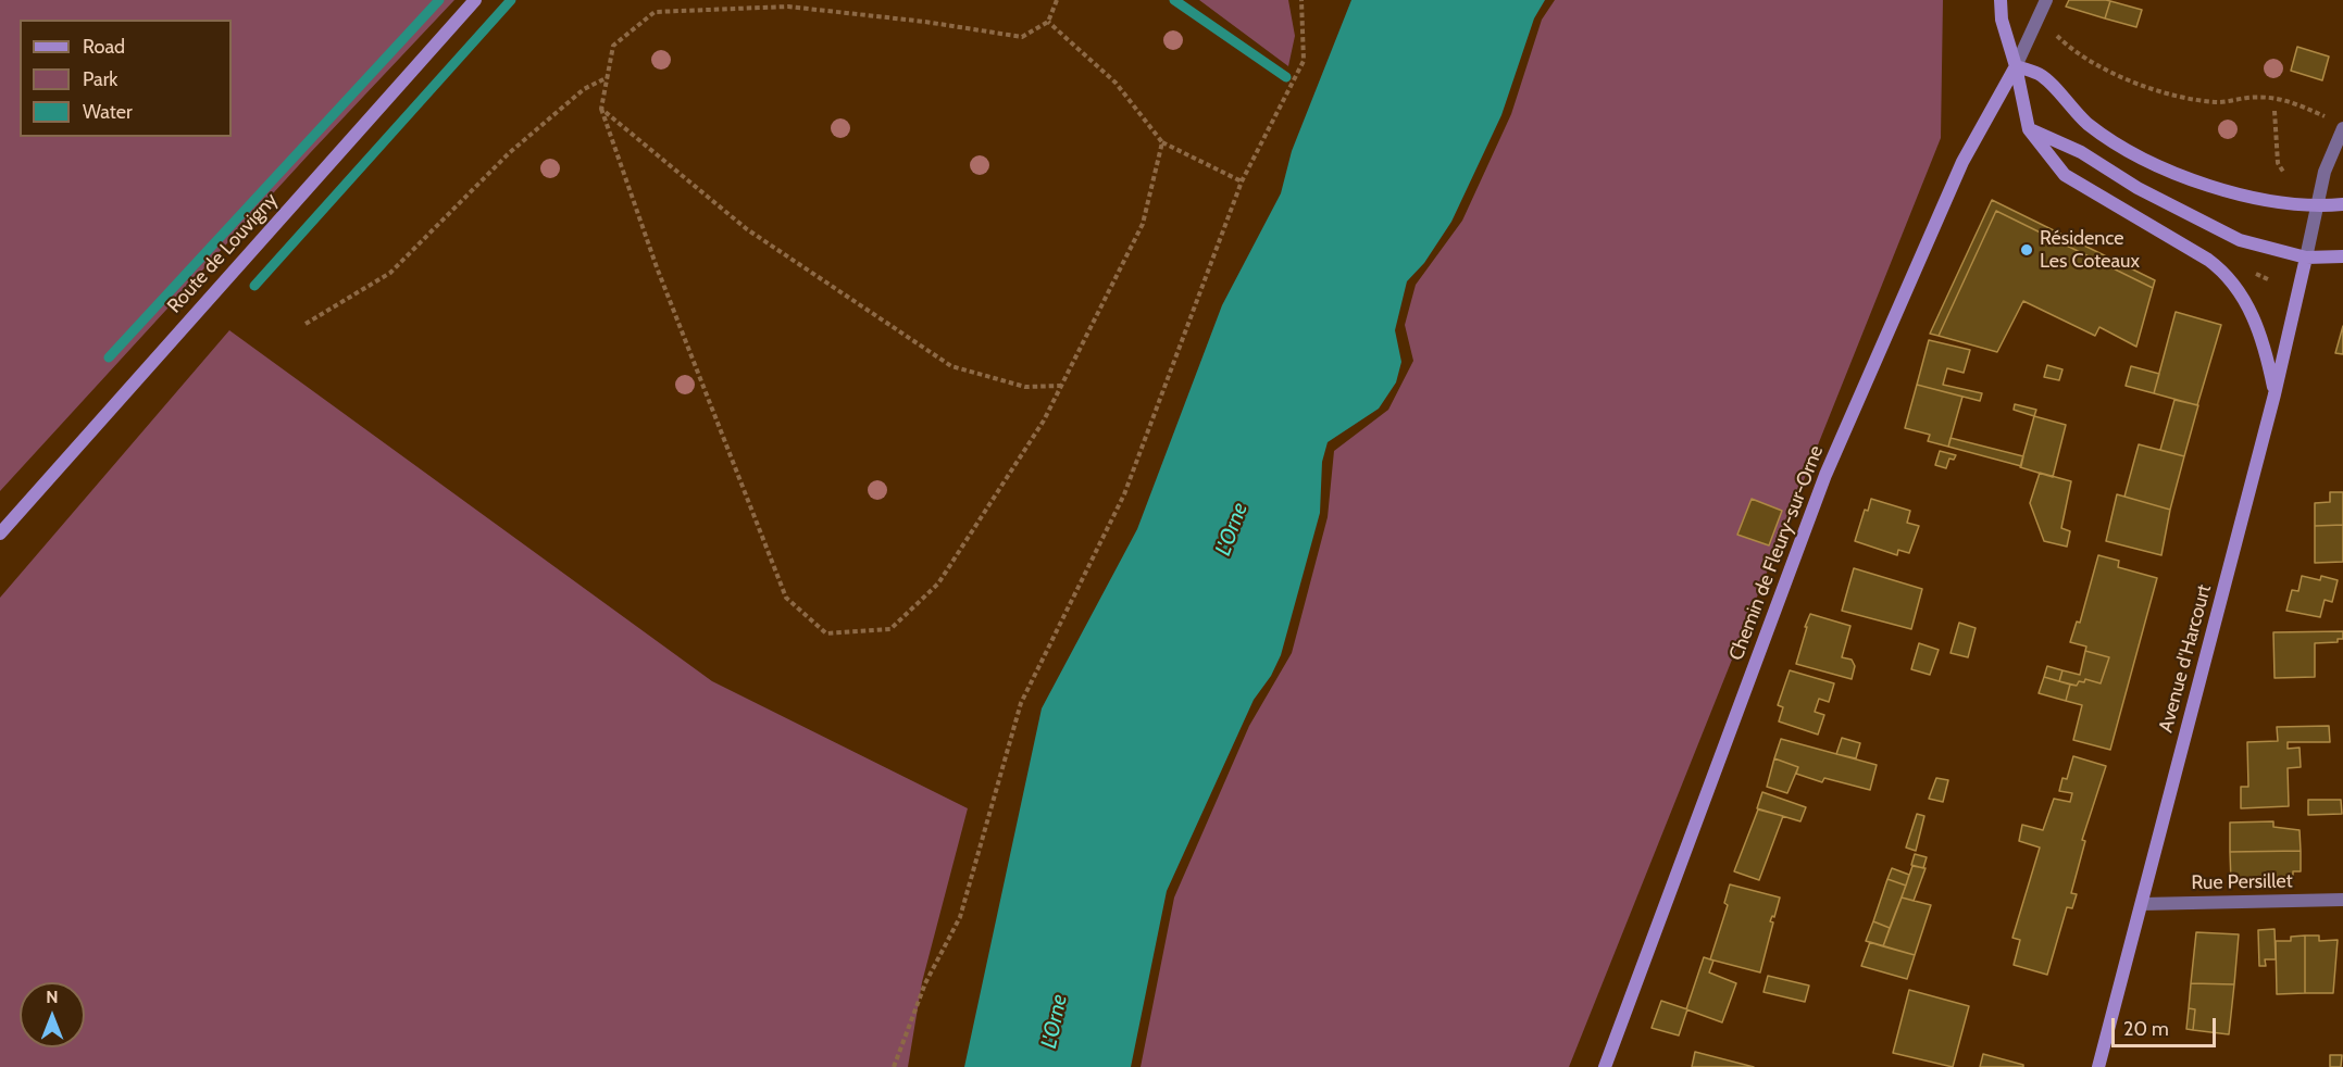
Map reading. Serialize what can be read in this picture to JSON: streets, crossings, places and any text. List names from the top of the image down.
{
  "streets": {
    "main road": ["Route de Louvigny", "Chemin de Fleury-sur-Orne", "Avenue d'Harcourt"],
    "street": ["Rue Persillet"]
  },
  "crossings": [
    ["Avenue d'Harcourt", "Rue Persillet"]
  ],
  "water": ["L'Orne"],
  "places": ["Résidence Les Coteaux"],
  "legend": ["Road", "Park", "Water"],
  "scale_bar": "20 m",
  "north": "top"
}
